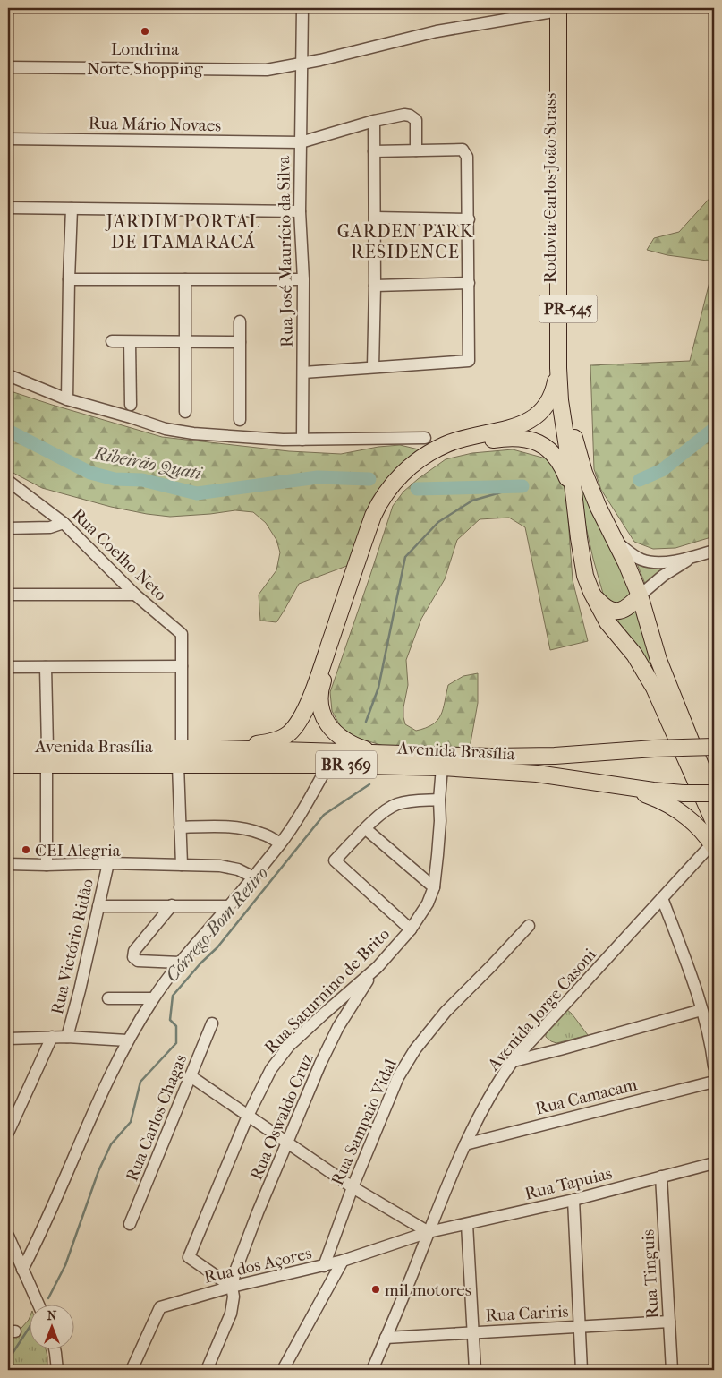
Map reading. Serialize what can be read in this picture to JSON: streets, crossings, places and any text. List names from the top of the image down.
{
  "streets": {
    "highway": [
      "Rodovia Carlos João Strass",
      "PR-545",
      "Avenida Brasília",
      "BR-369"
    ],
    "street": [
      "Rua Mário Novaes",
      "Rua José Maurício da Silva",
      "Rua Coelho Neto",
      "Rua Victório Ridão",
      "Rua Saturnino de Brito",
      "Avenida Jorge Casoni",
      "Rua Camacam",
      "Rua Oswaldo Cruz",
      "Rua Carlos Chagas",
      "Rua Sampaio Vidal",
      "Rua Tapuias",
      "Rua dos Açores",
      "Rua Tinguis",
      "Rua Cariris"
    ]
  },
  "crossings": [
    ["Rua Mário Novaes", "Rua José Maurício da Silva"],
    ["Rua Coelho Neto", "Avenida Brasília"],
    ["Avenida Brasília", "Rua Saturnino de Brito"],
    ["Rua Saturnino de Brito", "Rua Oswaldo Cruz"],
    ["Rua Saturnino de Brito", "Rua dos Açores"],
    ["Avenida Jorge Casoni", "Rua Camacam"],
    ["Avenida Jorge Casoni", "Rua Tapuias"],
    ["Avenida Jorge Casoni", "Rua dos Açores"],
    ["Avenida Jorge Casoni", "Rua Cariris"],
    ["Rua Oswaldo Cruz", "Rua dos Açores"],
    ["Rua Sampaio Vidal", "Rua dos Açores"],
    ["Rua Tapuias", "Rua dos Açores"],
    ["Rua Tapuias", "Rua Tinguis"],
    ["Rua Tinguis", "Rua Cariris"]
  ],
  "districts": ["JARDIM PORTAL DE ITAMARACÁ", "GARDEN PARK RESIDENCE"],
  "water": ["Ribeirão Quati", "Córrego Bom Retiro"],
  "places": ["Londrina Norte Shopping", "CEI Alegria", "mil motores"],
  "north": "top"
}
